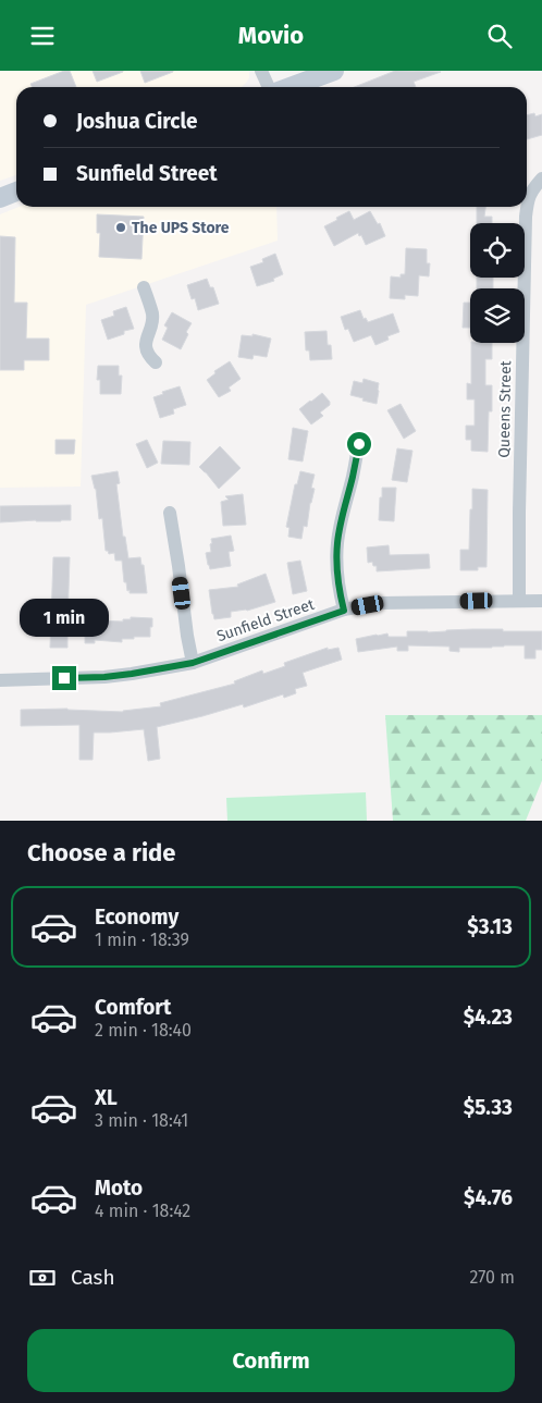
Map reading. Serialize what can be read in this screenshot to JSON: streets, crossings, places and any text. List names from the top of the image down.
{
  "streets": {
    "street": ["Queens Street", "Sunfield Street"]
  },
  "crossings": [
    ["Queens Street", "Sunfield Street"]
  ],
  "places": ["The UPS Store"],
  "page": {
    "header": "Movio",
    "banner": ["Joshua Circle", "Sunfield Street"],
    "bubble": "1 min",
    "heading": "Choose a ride",
    "list": [
      {
        "name": "Economy",
        "note": "1 min · 18:39",
        "value": "$3.13"
      },
      {
        "name": "Comfort",
        "note": "2 min · 18:40",
        "value": "$4.23"
      },
      {
        "name": "XL",
        "note": "3 min · 18:41",
        "value": "$5.33"
      },
      {
        "name": "Moto",
        "note": "4 min · 18:42",
        "value": "$4.76"
      }
    ],
    "pay": ["Cash", "270 m"],
    "buttons": "Confirm"
  }
}
